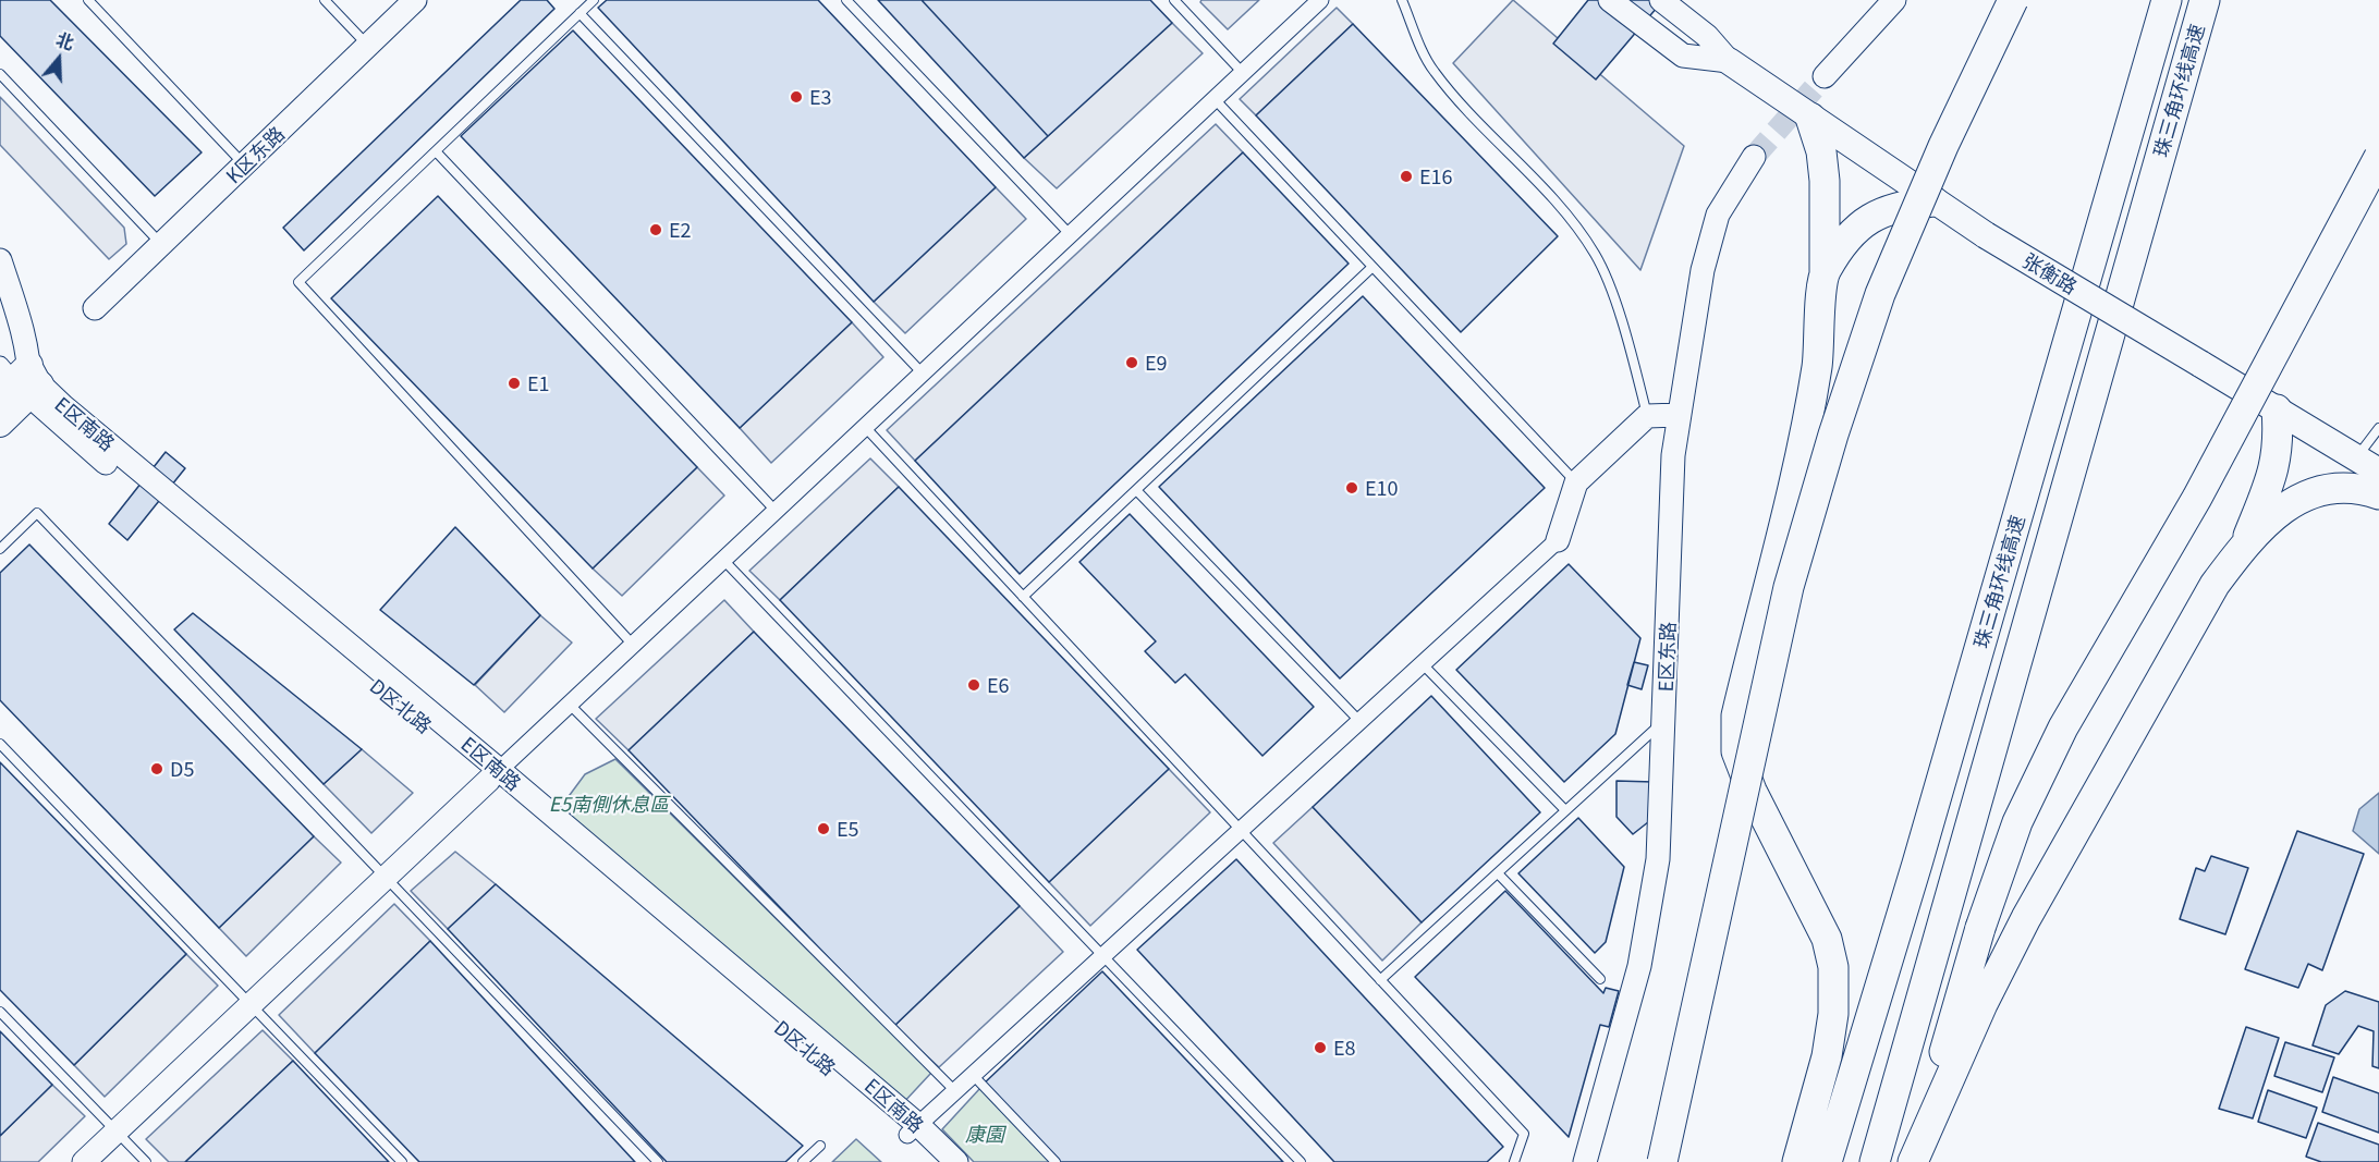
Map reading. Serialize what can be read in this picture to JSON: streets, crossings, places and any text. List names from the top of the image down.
{
  "streets": {
    "highway": ["珠三角环线高速"],
    "main road": ["张衡路"],
    "street": [
      "K区东路",
      "E区南路",
      "E区东路",
      "D区北路"
    ]
  },
  "crossings": [
    ["E区南路", "D区北路"]
  ],
  "parks": ["E5南側休息區", "康園"],
  "places": [
    "E3",
    "E16",
    "E2",
    "E9",
    "E1",
    "E10",
    "E6",
    "D5",
    "E5",
    "E8"
  ],
  "north": "top"
}
